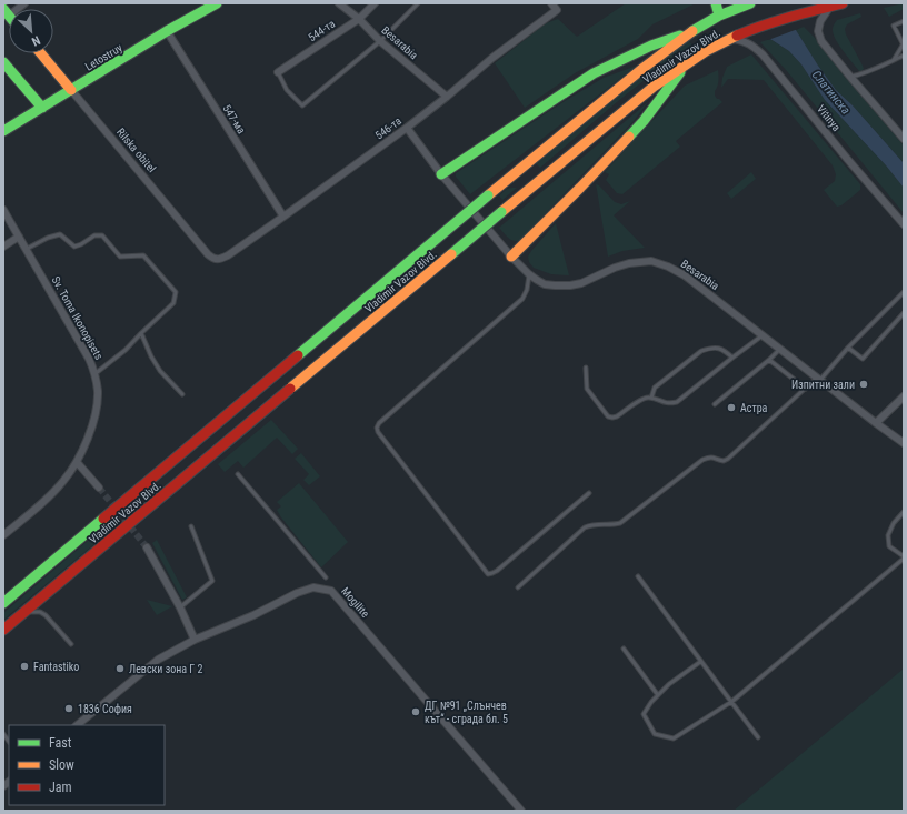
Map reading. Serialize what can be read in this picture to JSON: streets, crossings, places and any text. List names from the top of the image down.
{
  "streets": {
    "main road": ["Vladimir Vazov Blvd.", "Letostruy", "Rilska obitel"],
    "street": [
      "544-та",
      "Besarabia",
      "Vitinya",
      "547-ма",
      "546-та",
      "Sv. Toma Ikonopisets",
      "Mogilite"
    ]
  },
  "crossings": [
    ["544-та", "Besarabia"],
    ["Besarabia", "546-та"],
    ["Vladimir Vazov Blvd.", "Vitinya"],
    ["Letostruy", "547-ма"],
    ["Letostruy", "Rilska obitel"],
    ["547-ма", "546-та"],
    ["546-та", "Rilska obitel"]
  ],
  "water": ["Слатинска"],
  "places": [
    "Изпитни зали",
    "Астра",
    "Fantastiko",
    "Левски зона Г 2",
    "1836 София",
    "ДГ №91 „Слънчев кът“ - сграда бл. 5"
  ],
  "legend": ["Fast", "Slow", "Jam"],
  "north": "bottom right"
}
